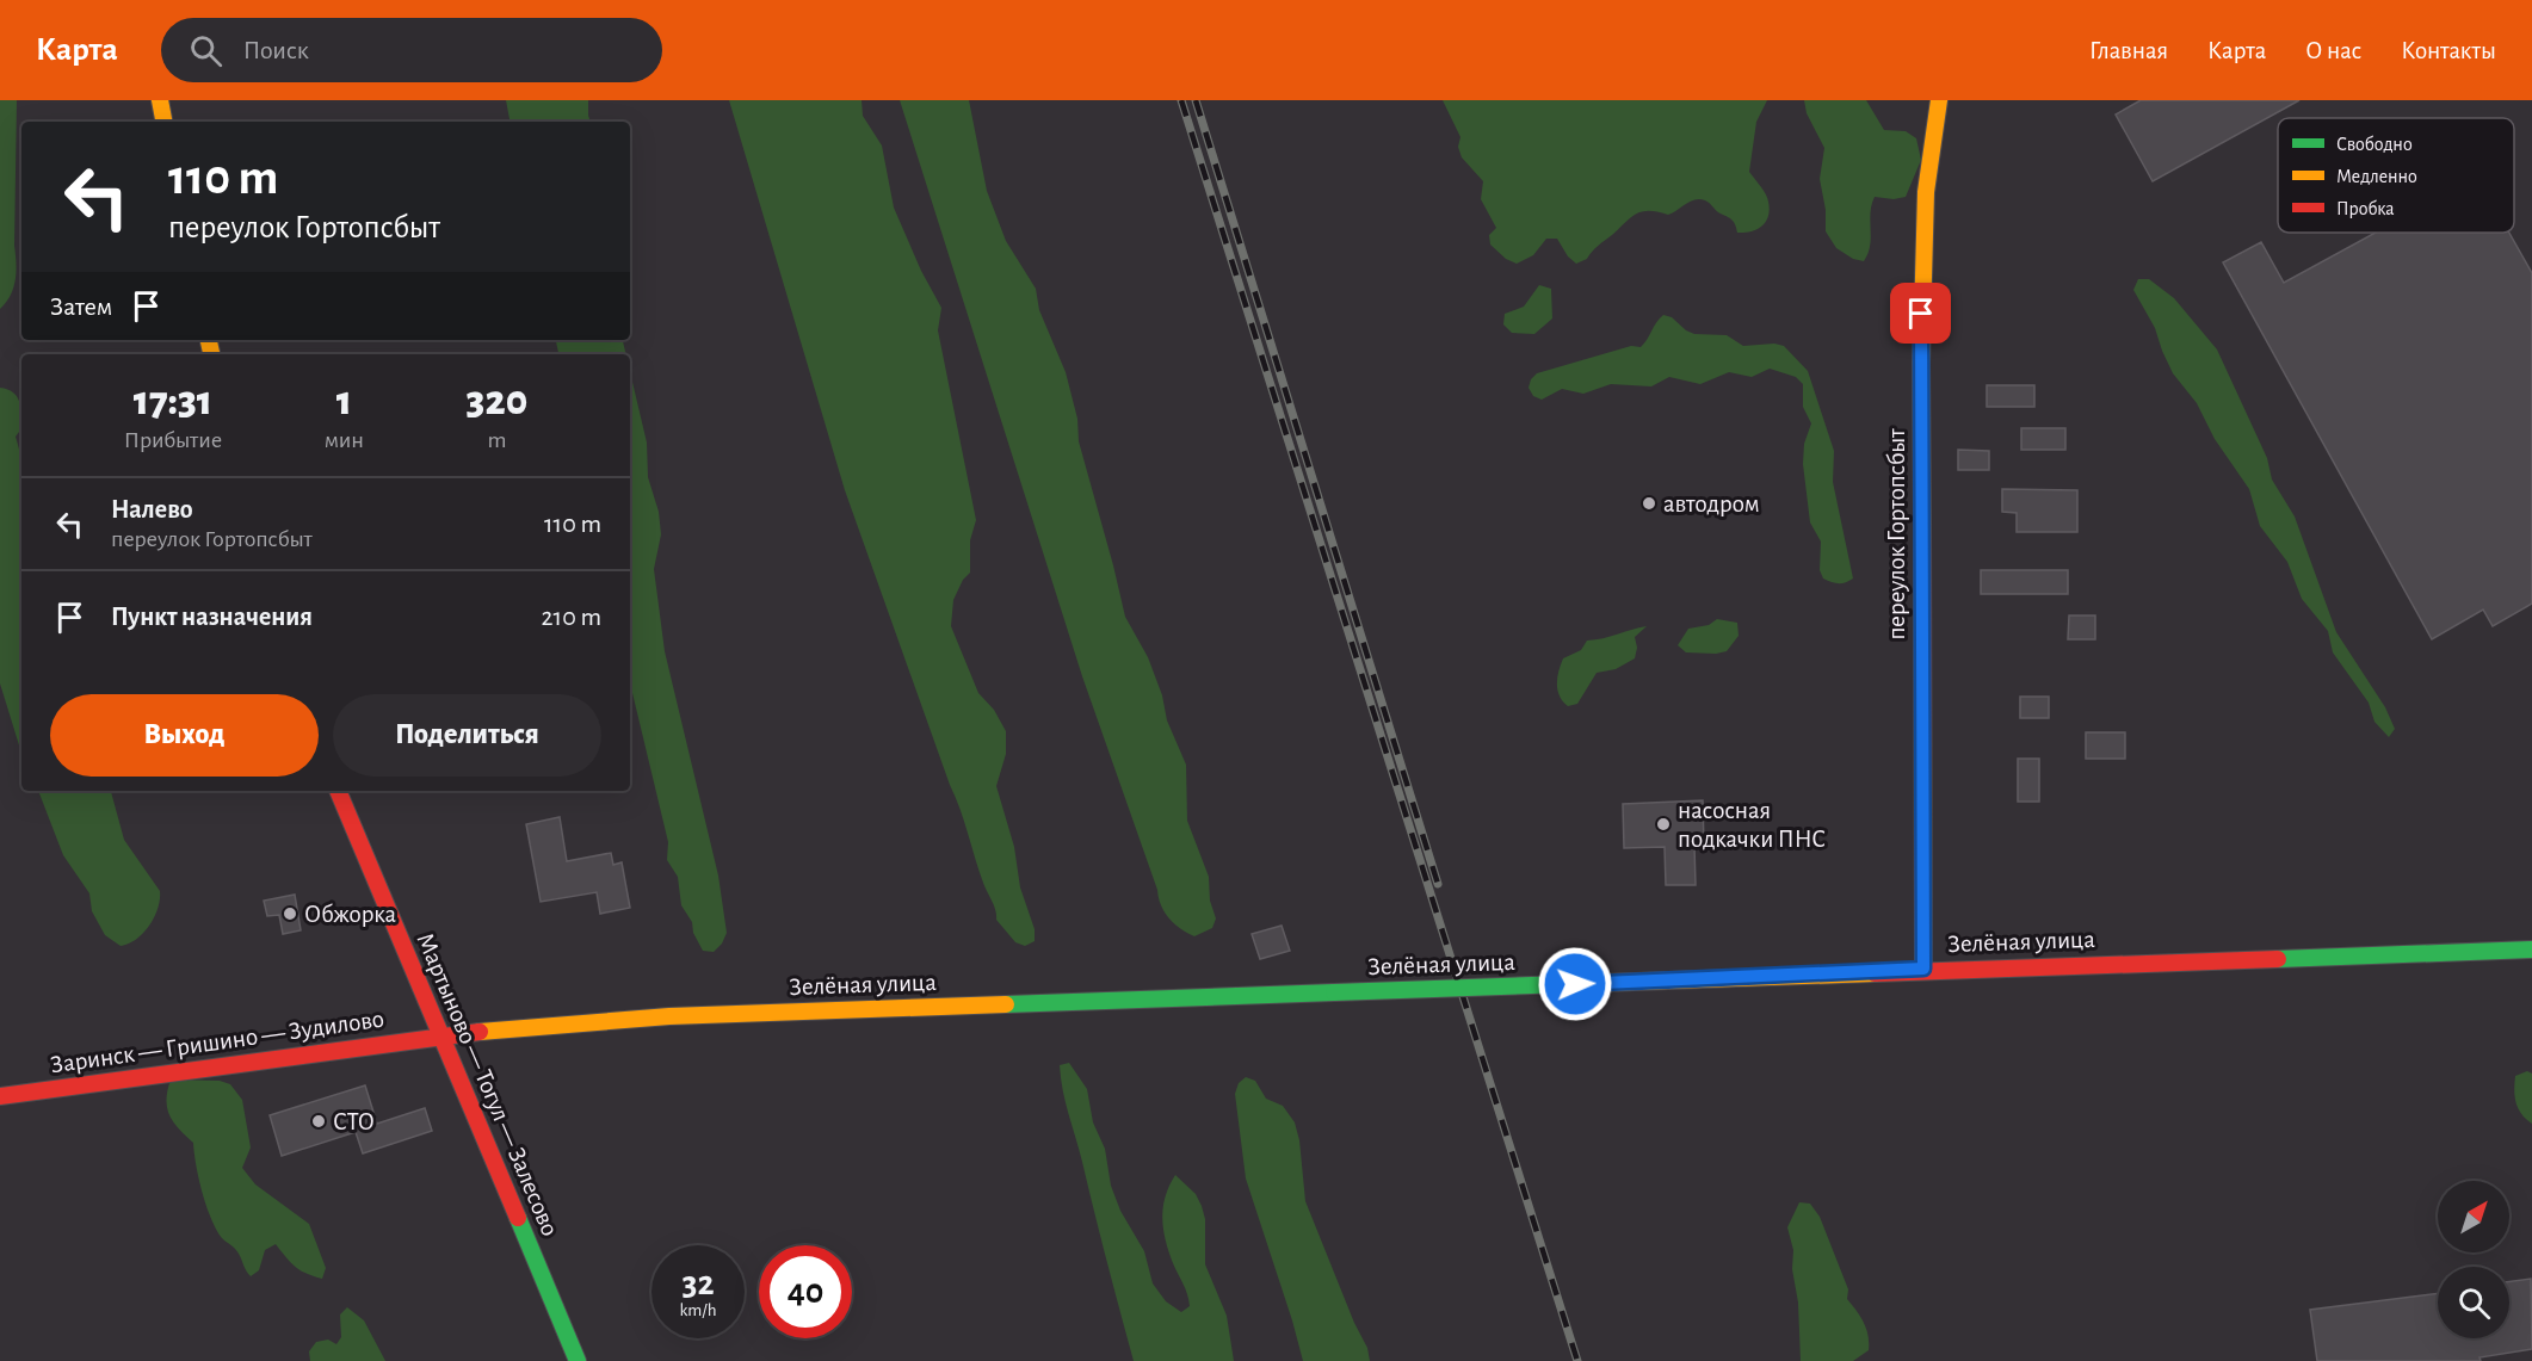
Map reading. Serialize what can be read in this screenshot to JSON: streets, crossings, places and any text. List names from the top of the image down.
{
  "streets": {
    "street": [
      "переулок Гортопсбыт",
      "Зелёная улица",
      "Заринск — Гришино — Зудилово",
      "Мартыново — Тогул — Залесово"
    ]
  },
  "crossings": [
    ["переулок Гортопсбыт", "Зелёная улица"],
    ["Зелёная улица", "Заринск — Гришино — Зудилово"],
    ["Зелёная улица", "Мартыново — Тогул — Залесово"],
    ["Заринск — Гришино — Зудилово", "Мартыново — Тогул — Залесово"]
  ],
  "places": [
    "автодром",
    "насосная подкачки ПНС",
    "Обжорка",
    "СТО"
  ],
  "legend": ["Свободно", "Медленно", "Пробка"],
  "north": "top right",
  "page": {
    "header": "Карта",
    "search": "Поиск",
    "nav": [
      "Главная",
      "Карта",
      "О нас",
      "Контакты"
    ],
    "turn": ["110 m", "переулок Гортопсбыт"],
    "then": "Затем",
    "eta": [
      "17:31",
      "Прибытие",
      "1",
      "мин",
      "320",
      "m"
    ],
    "list": [
      {
        "name": "Налево",
        "note": "переулок Гортопсбыт",
        "value": "110 m"
      },
      {
        "name": "Пункт назначения",
        "value": "210 m"
      }
    ],
    "buttons": ["Выход", "Поделиться"],
    "speed": "32 km/h",
    "limit": "40"
  }
}
